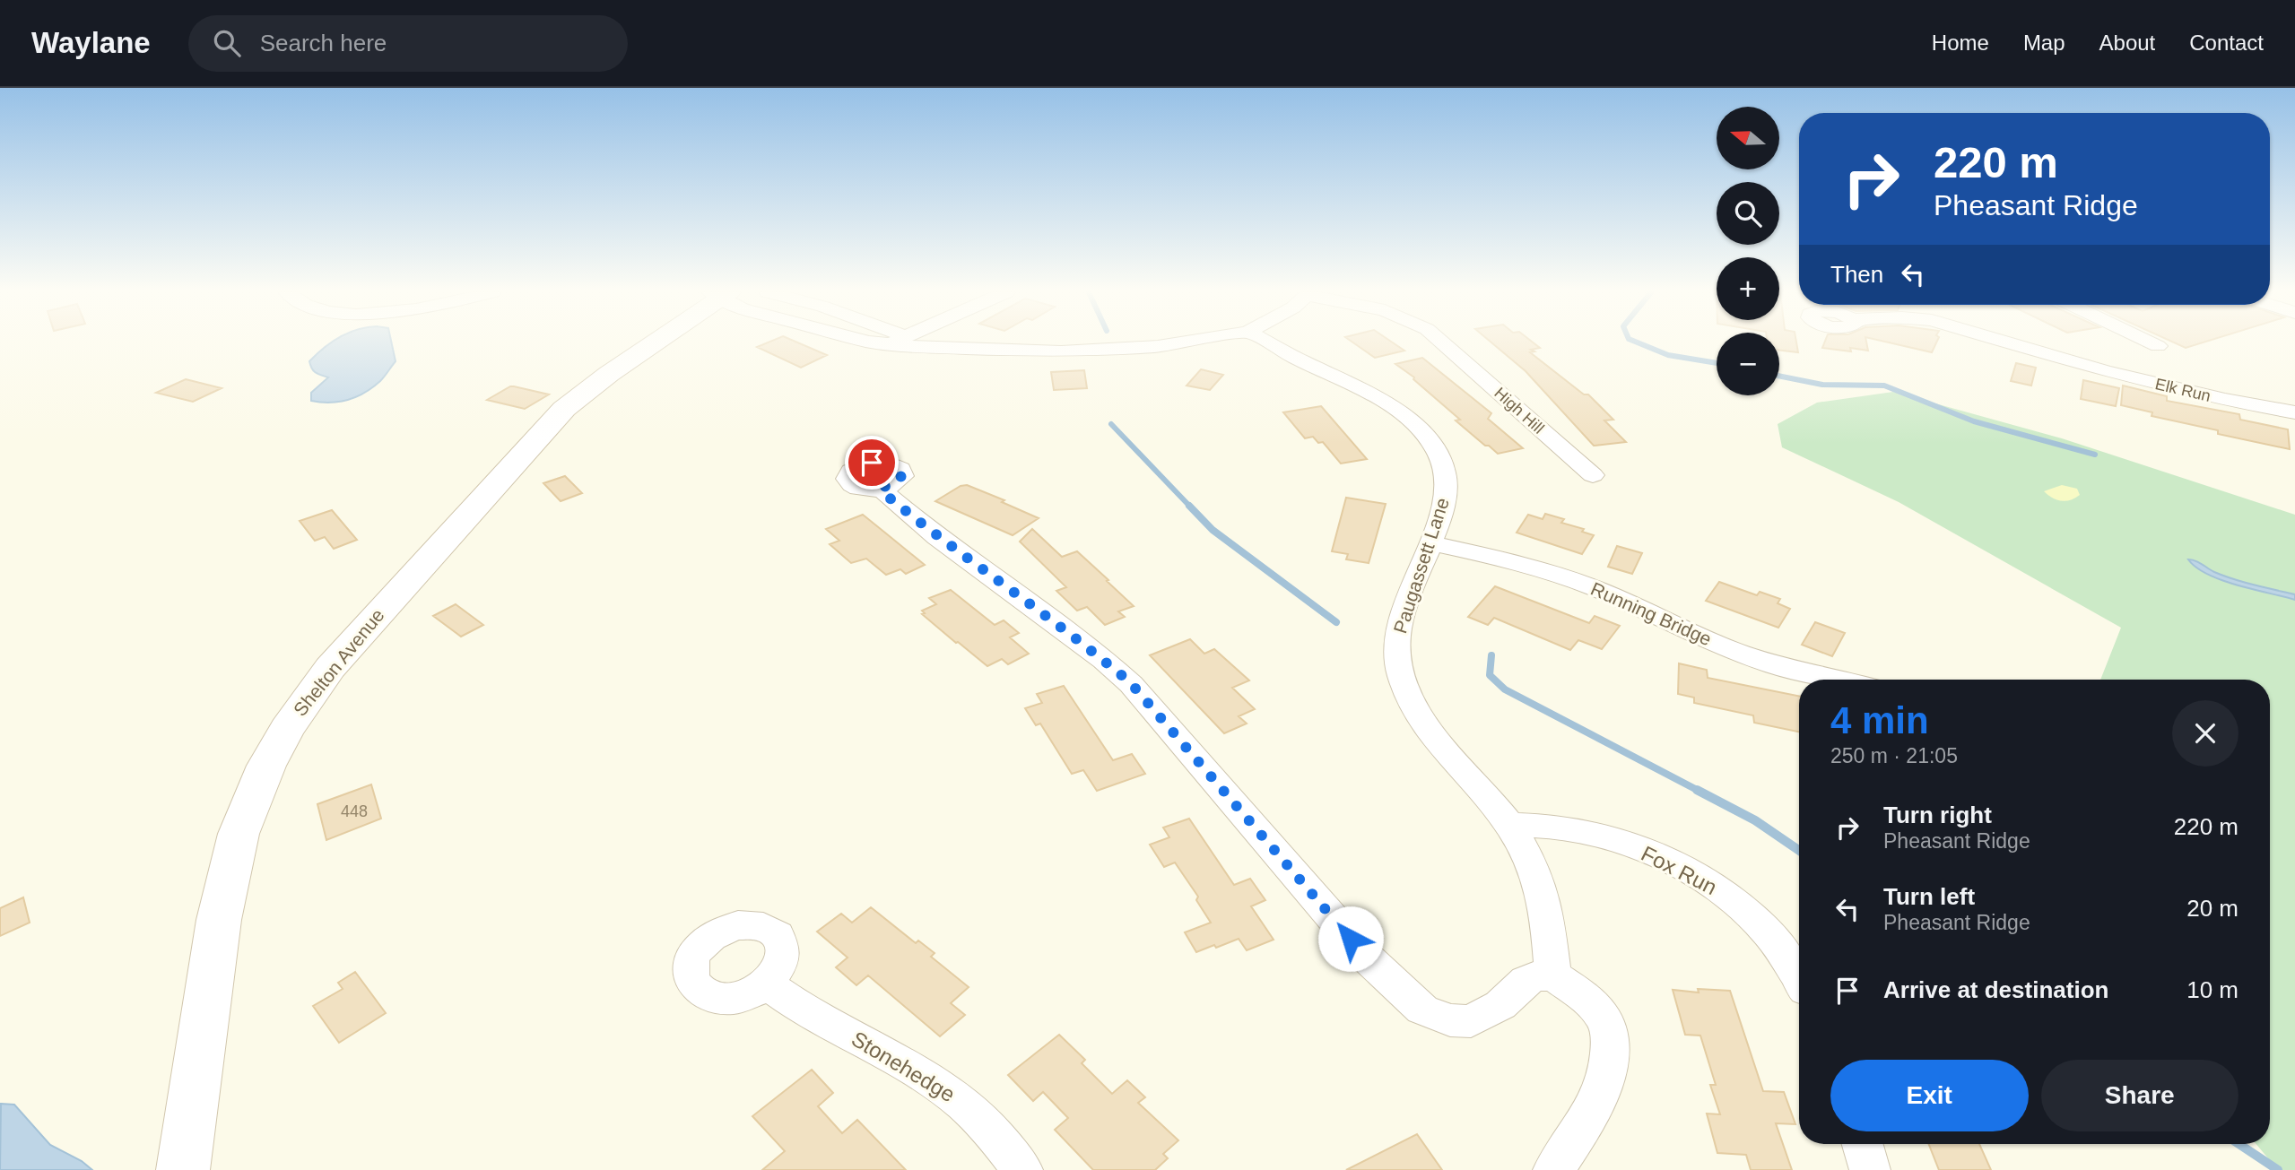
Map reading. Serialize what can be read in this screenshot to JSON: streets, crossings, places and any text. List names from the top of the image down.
{
  "streets": {
    "main road": ["Shelton Avenue"],
    "street": [
      "Elk Run",
      "High Hill",
      "Paugassett Lane",
      "Running Bridge",
      "Fox Run",
      "Stonehedge"
    ]
  },
  "crossings": [
    ["Paugassett Lane", "Running Bridge"],
    ["Paugassett Lane", "Fox Run"]
  ],
  "house_numbers": ["448"],
  "north": "left",
  "page": {
    "header": "Waylane",
    "search": "Search here",
    "nav": [
      "Home",
      "Map",
      "About",
      "Contact"
    ],
    "map_buttons": ["+", "−"],
    "turn": ["220 m", "Pheasant Ridge"],
    "then": "Then",
    "heading": ["4 min", "250 m · 21:05"],
    "list": [
      {
        "name": "Turn right",
        "note": "Pheasant Ridge",
        "value": "220 m"
      },
      {
        "name": "Turn left",
        "note": "Pheasant Ridge",
        "value": "20 m"
      },
      {
        "name": "Arrive at destination",
        "value": "10 m"
      }
    ],
    "buttons": ["Exit", "Share"]
  }
}
